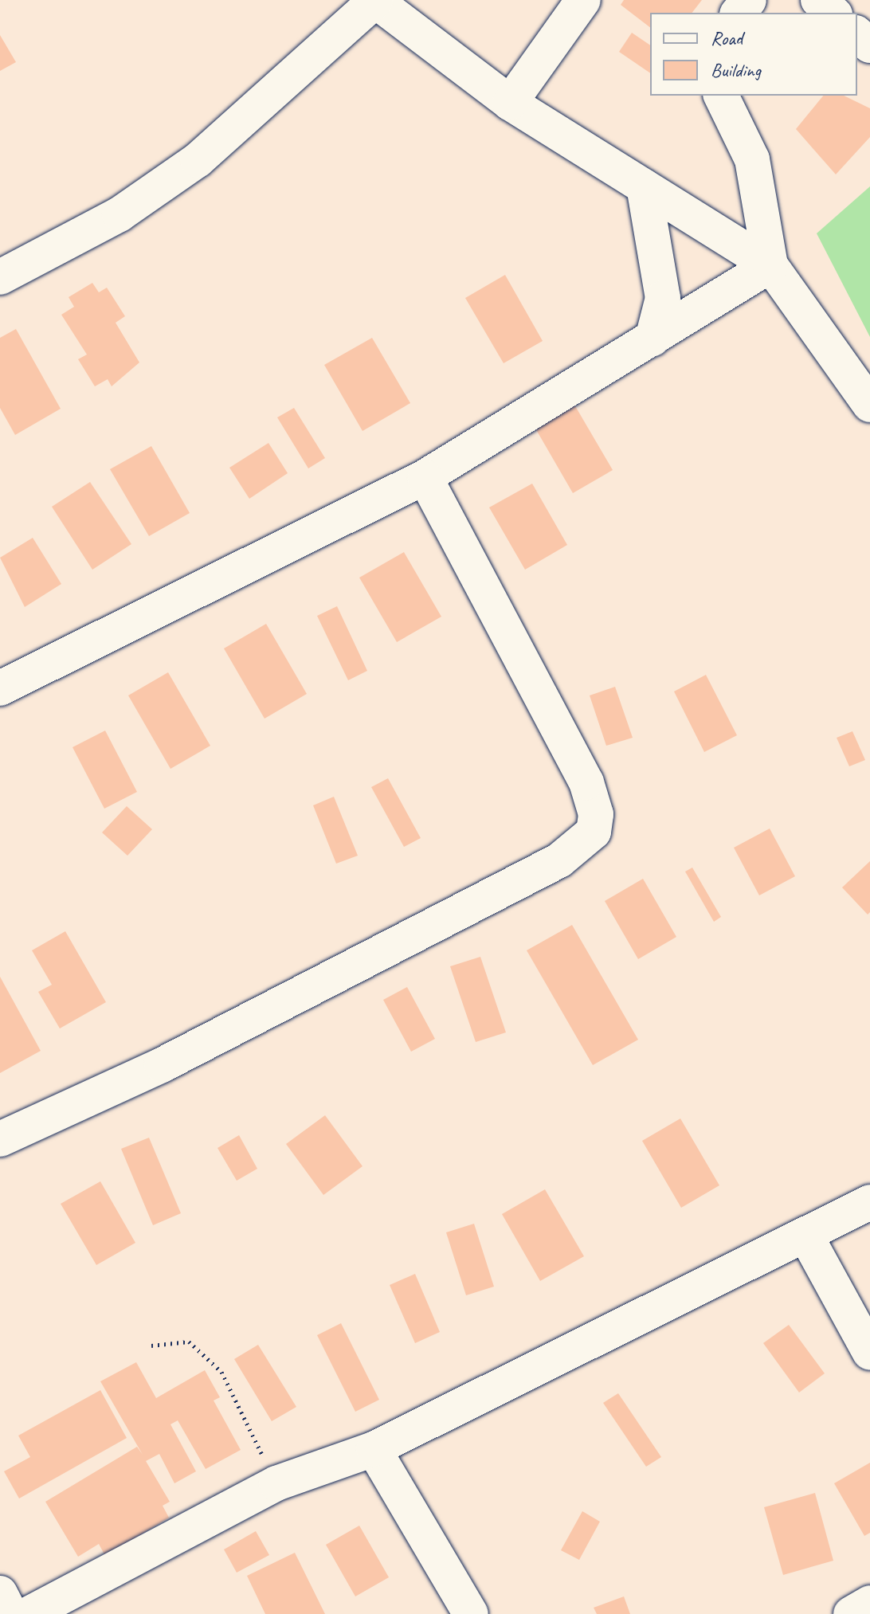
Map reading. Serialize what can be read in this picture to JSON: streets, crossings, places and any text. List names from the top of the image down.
{
  "legend": ["Road", "Building"]
}
